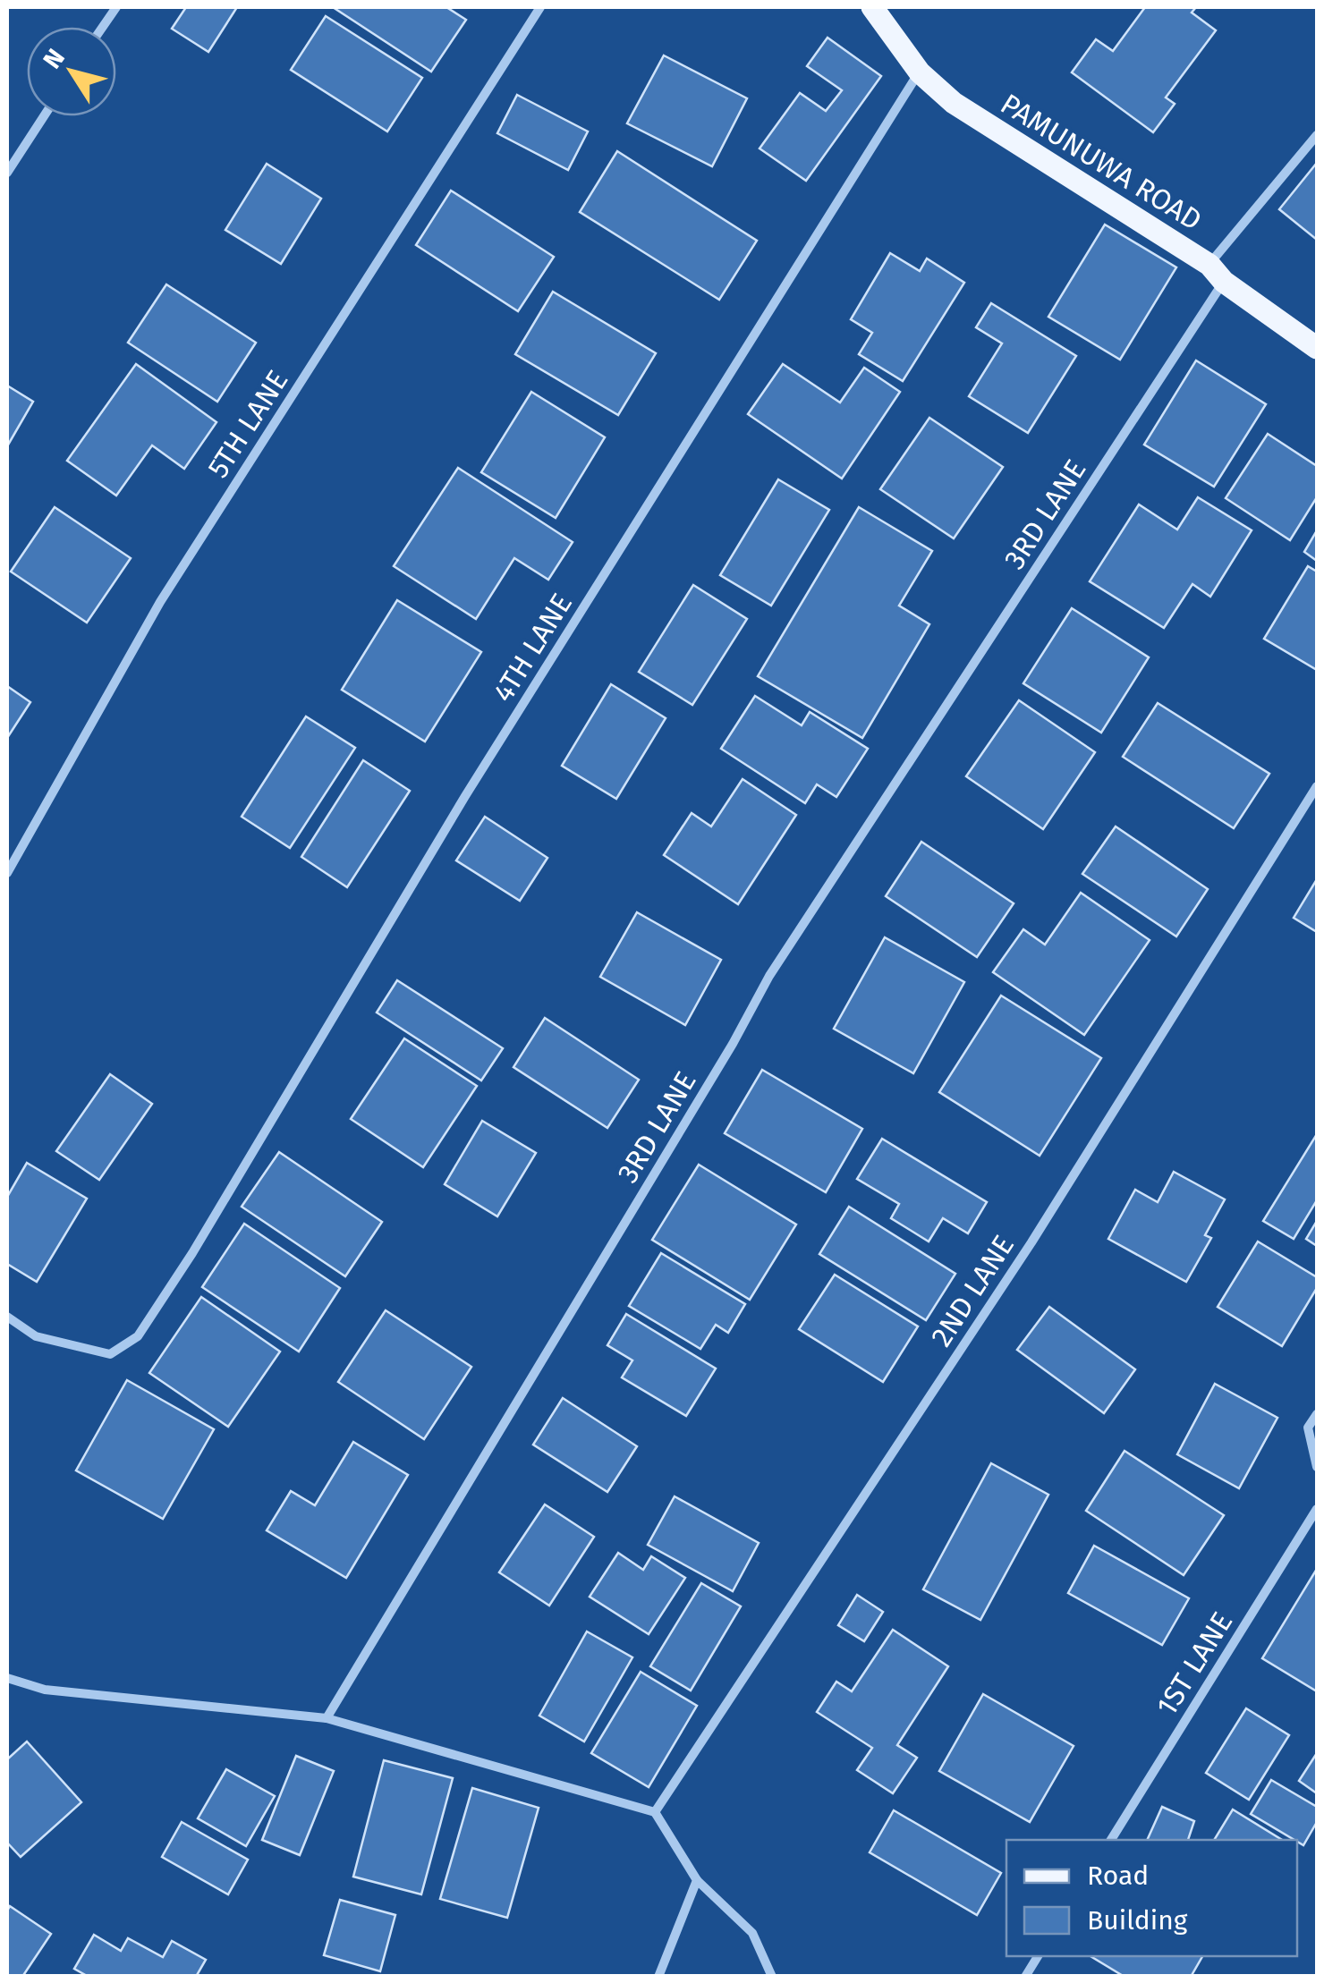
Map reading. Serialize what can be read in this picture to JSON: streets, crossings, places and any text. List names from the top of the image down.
{
  "streets": {
    "main road": ["PAMUNUWA ROAD"],
    "street": [
      "5TH LANE",
      "3RD LANE",
      "4TH LANE",
      "2ND LANE",
      "1ST LANE"
    ]
  },
  "crossings": [
    ["PAMUNUWA ROAD", "3RD LANE"],
    ["PAMUNUWA ROAD", "4TH LANE"]
  ],
  "legend": ["Road", "Building"],
  "north": "top left"
}
